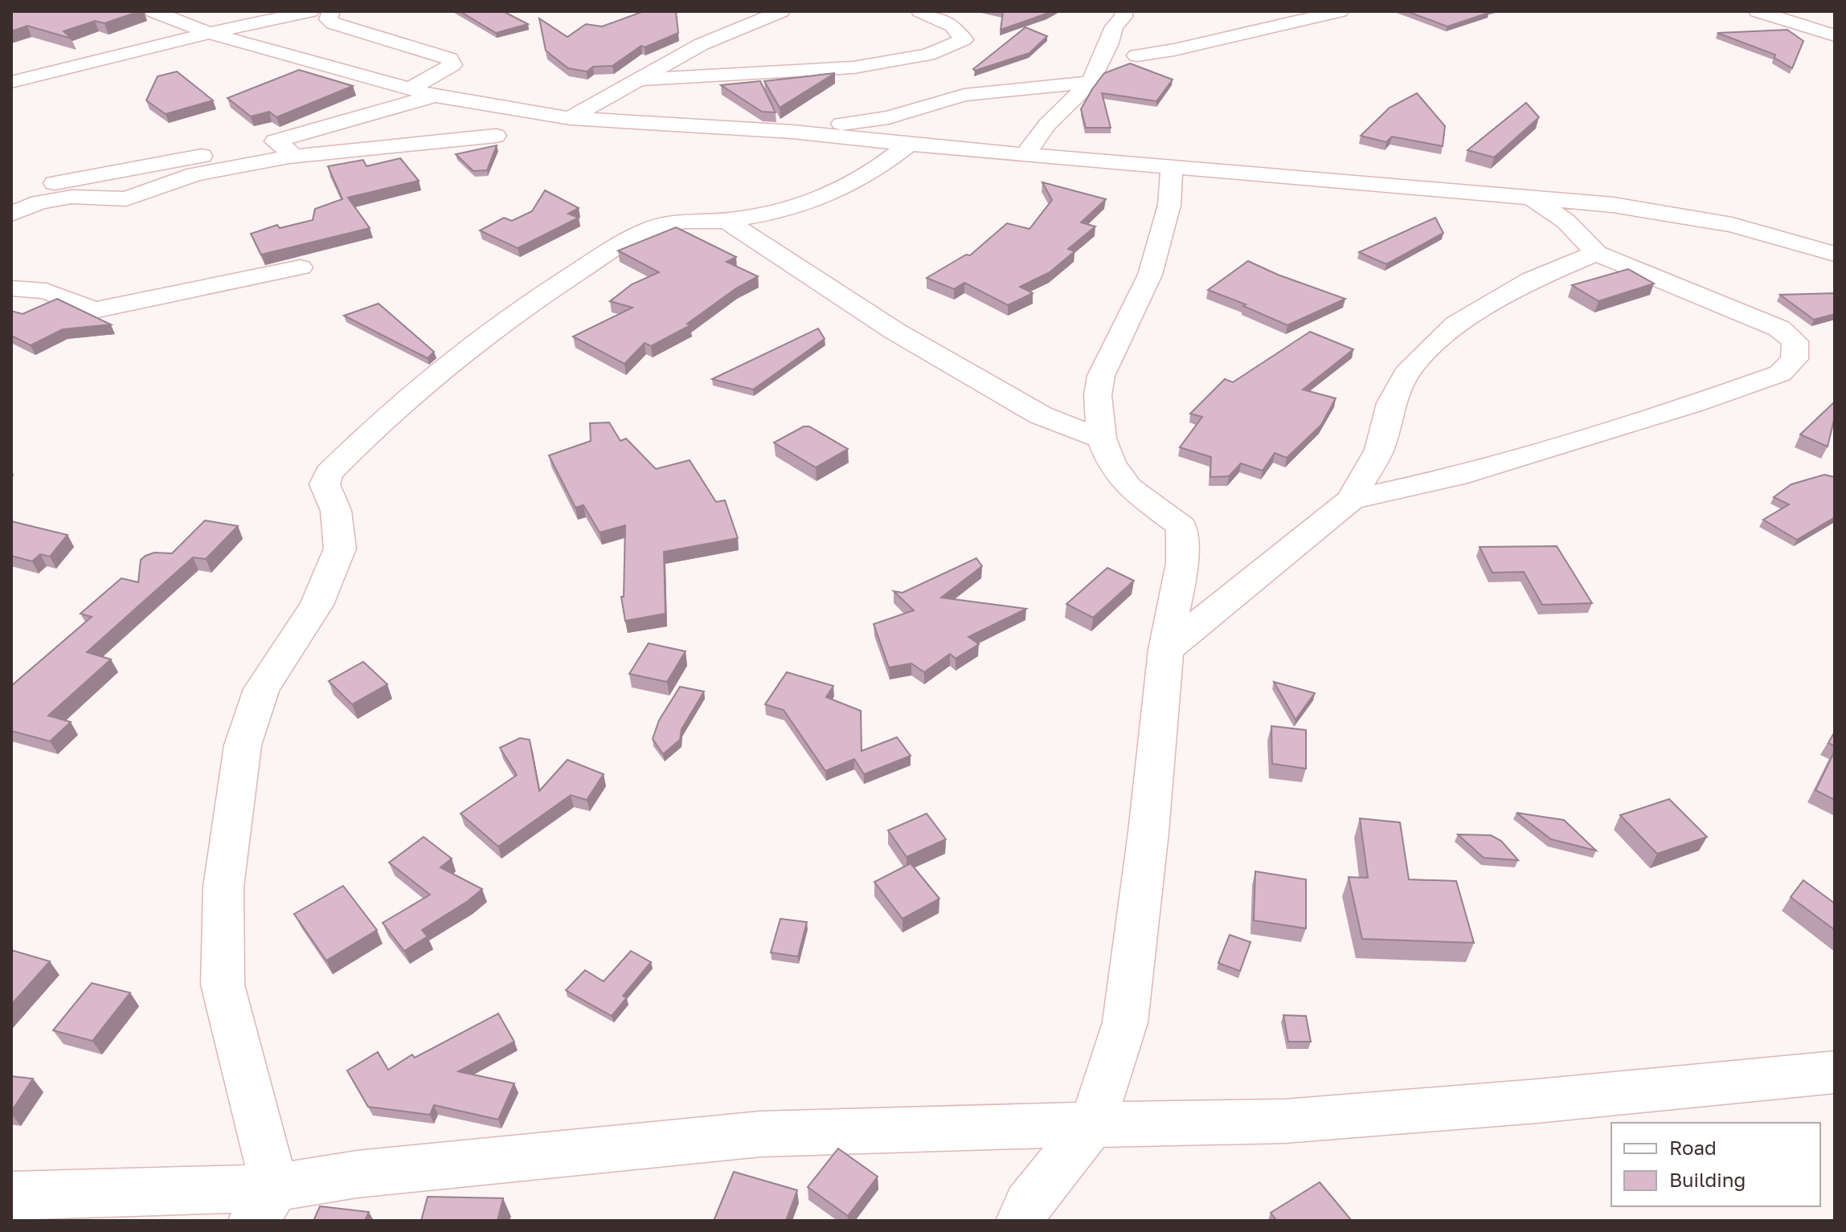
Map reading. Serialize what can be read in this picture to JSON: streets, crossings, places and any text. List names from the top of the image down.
{
  "legend": ["Road", "Building"]
}
